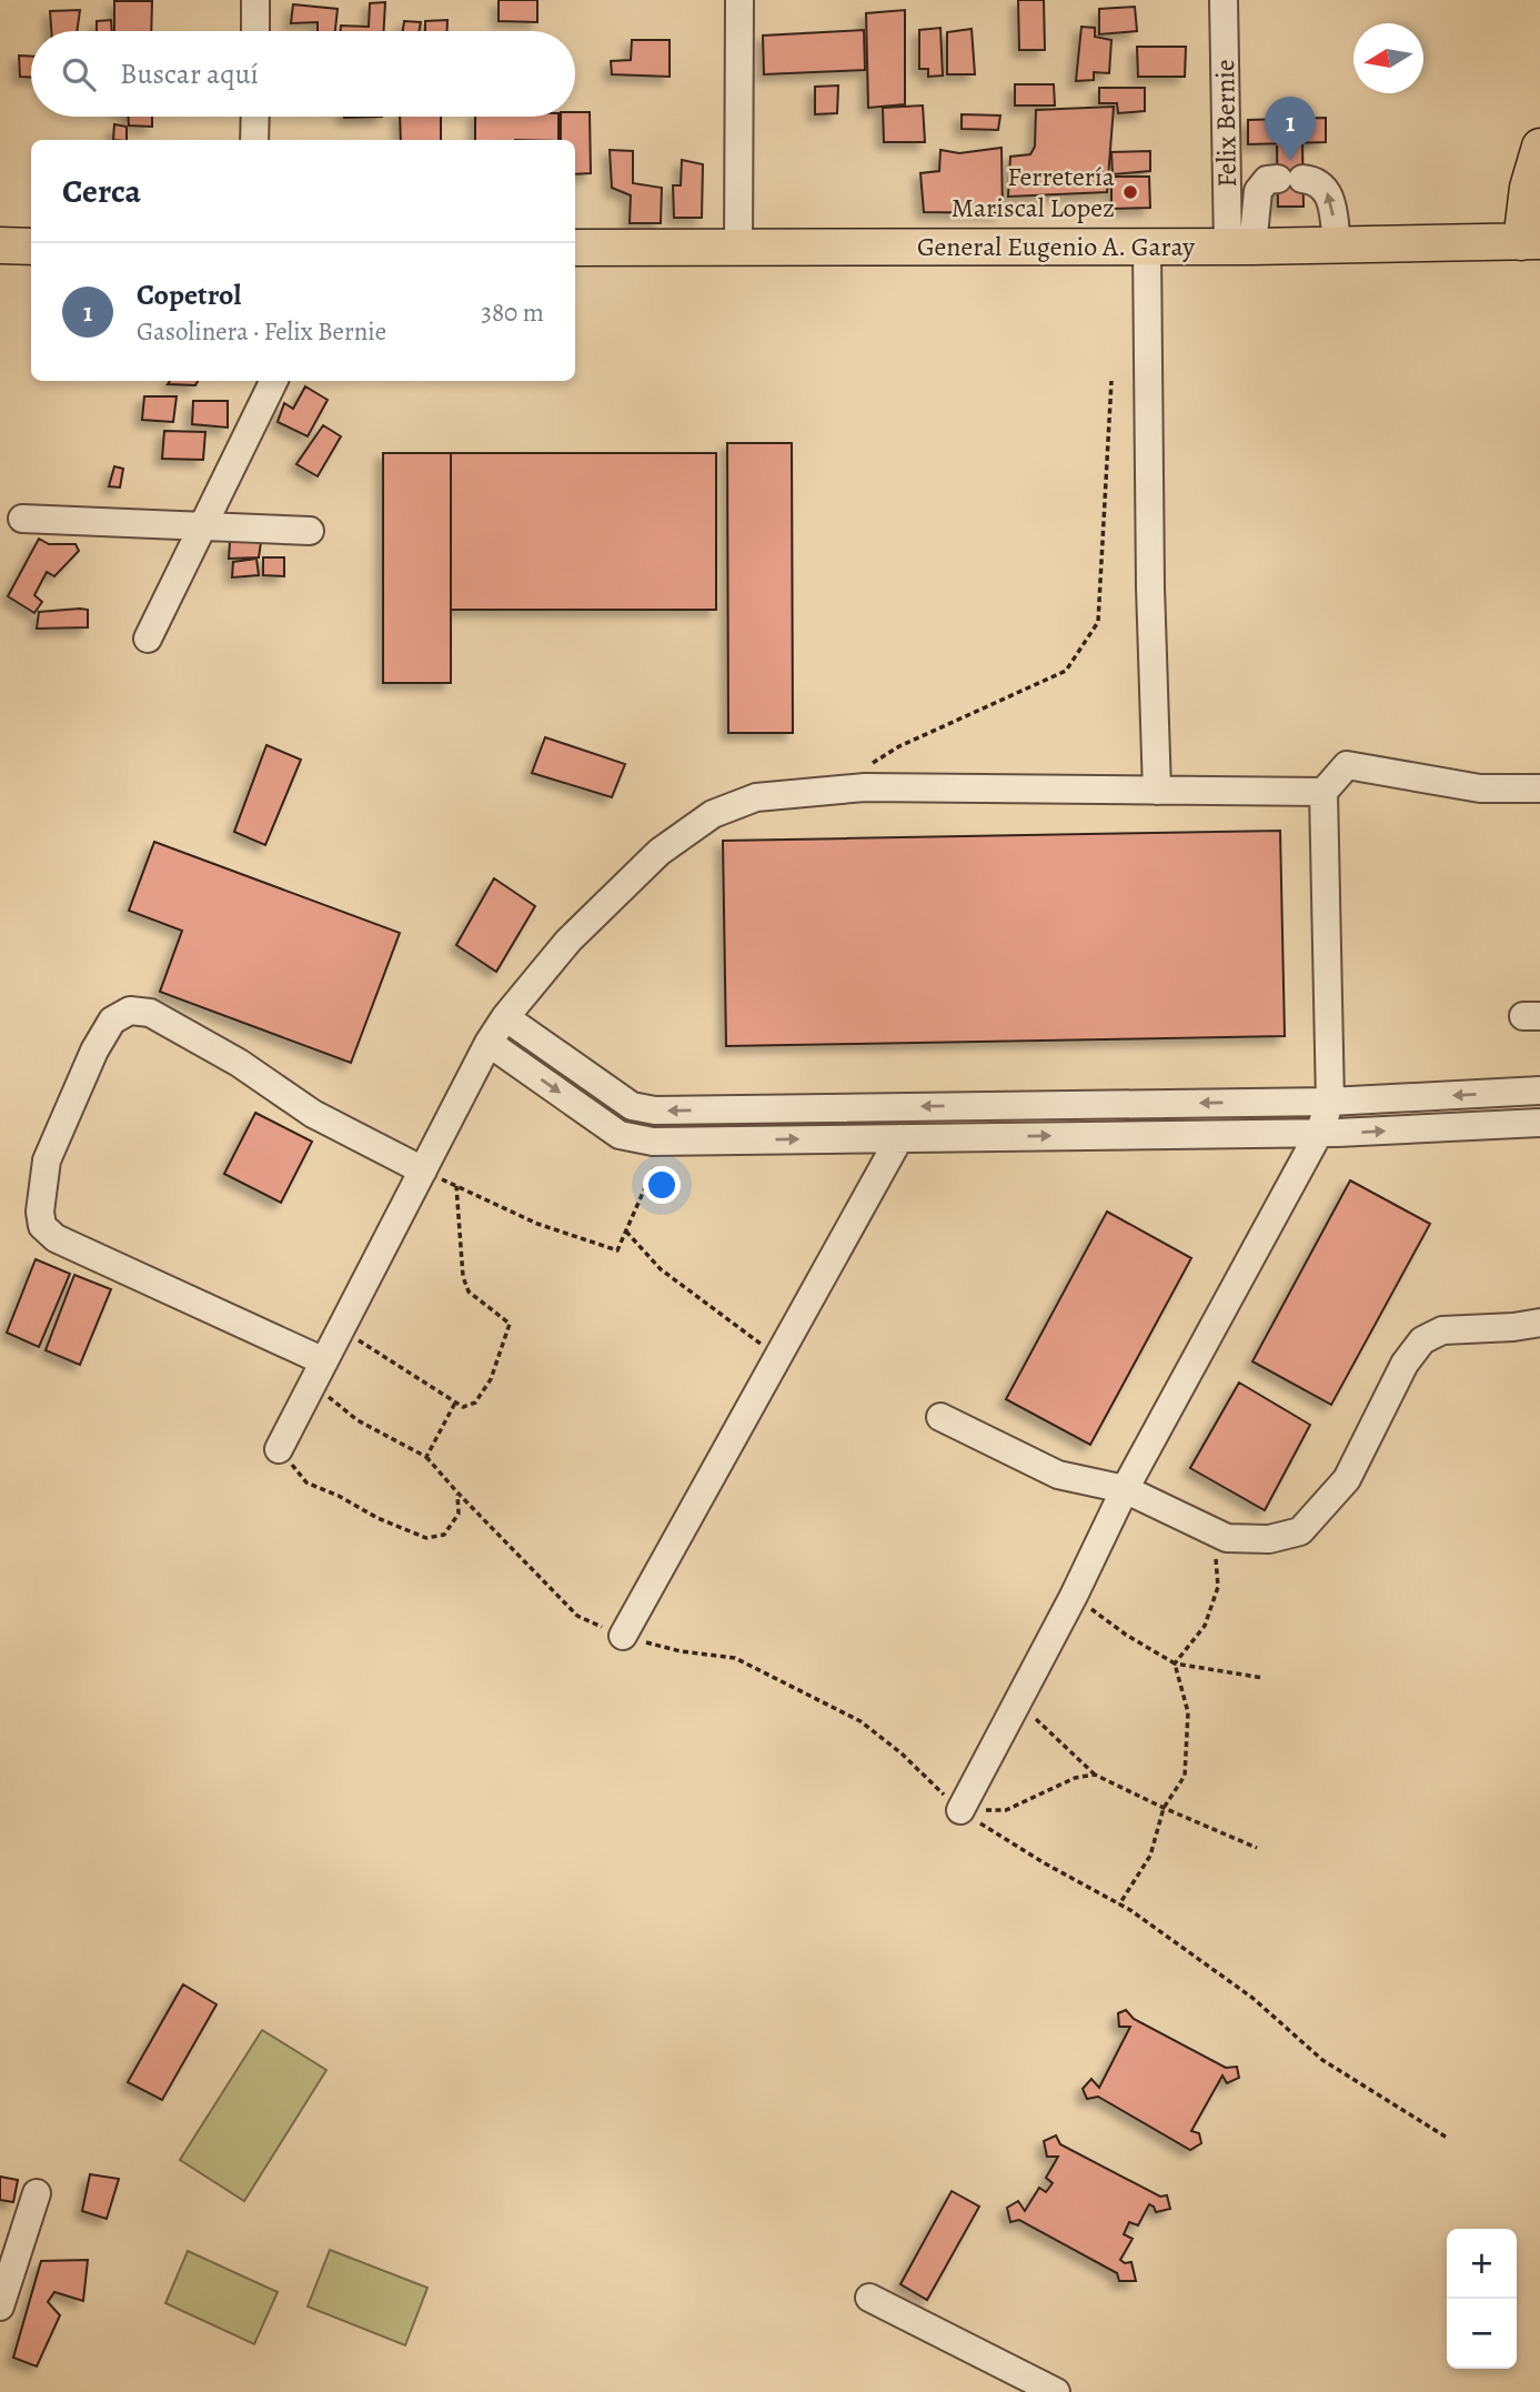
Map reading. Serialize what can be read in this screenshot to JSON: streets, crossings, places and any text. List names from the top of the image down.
{
  "streets": {
    "main road": ["General Eugenio A. Garay"],
    "street": ["Felix Bernie"]
  },
  "crossings": [
    ["Felix Bernie", "General Eugenio A. Garay"]
  ],
  "places": ["Ferretería Mariscal Lopez"],
  "north": "left",
  "page": {
    "search": "Buscar aquí",
    "pins": "1",
    "heading": "Cerca",
    "list": [
      {
        "mark": "1",
        "name": "Copetrol",
        "note": "Gasolinera · Felix Bernie",
        "value": "380 m"
      }
    ],
    "map_buttons": ["+", "−"]
  }
}
